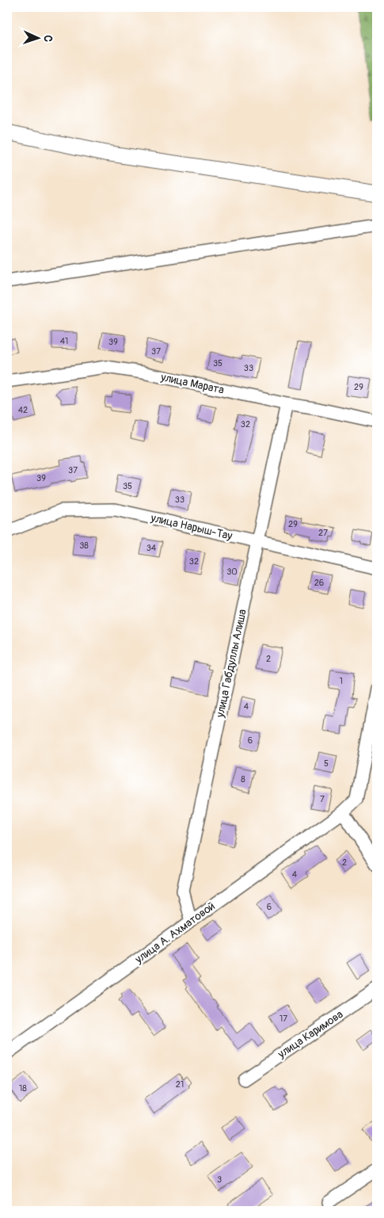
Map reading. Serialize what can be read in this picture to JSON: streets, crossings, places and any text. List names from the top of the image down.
{
  "streets": {
    "street": [
      "улица Марата",
      "улица Нарыш-Тау",
      "улица Габдуллы Алиша",
      "улица А. Ахматовой",
      "улица Каримова"
    ]
  },
  "crossings": [
    ["улица Марата", "улица Габдуллы Алиша"],
    ["улица Нарыш-Тау", "улица Габдуллы Алиша"],
    ["улица Габдуллы Алиша", "улица А. Ахматовой"]
  ],
  "house_numbers": [
    "41",
    "39",
    "37",
    "35",
    "33",
    "29",
    "42",
    "32",
    "37",
    "39",
    "35",
    "33",
    "29",
    "27",
    "38",
    "34",
    "32",
    "30",
    "26",
    "2",
    "1",
    "4",
    "6",
    "5",
    "8",
    "7",
    "2",
    "4",
    "6",
    "17",
    "21",
    "18",
    "3"
  ],
  "north": "right"
}
